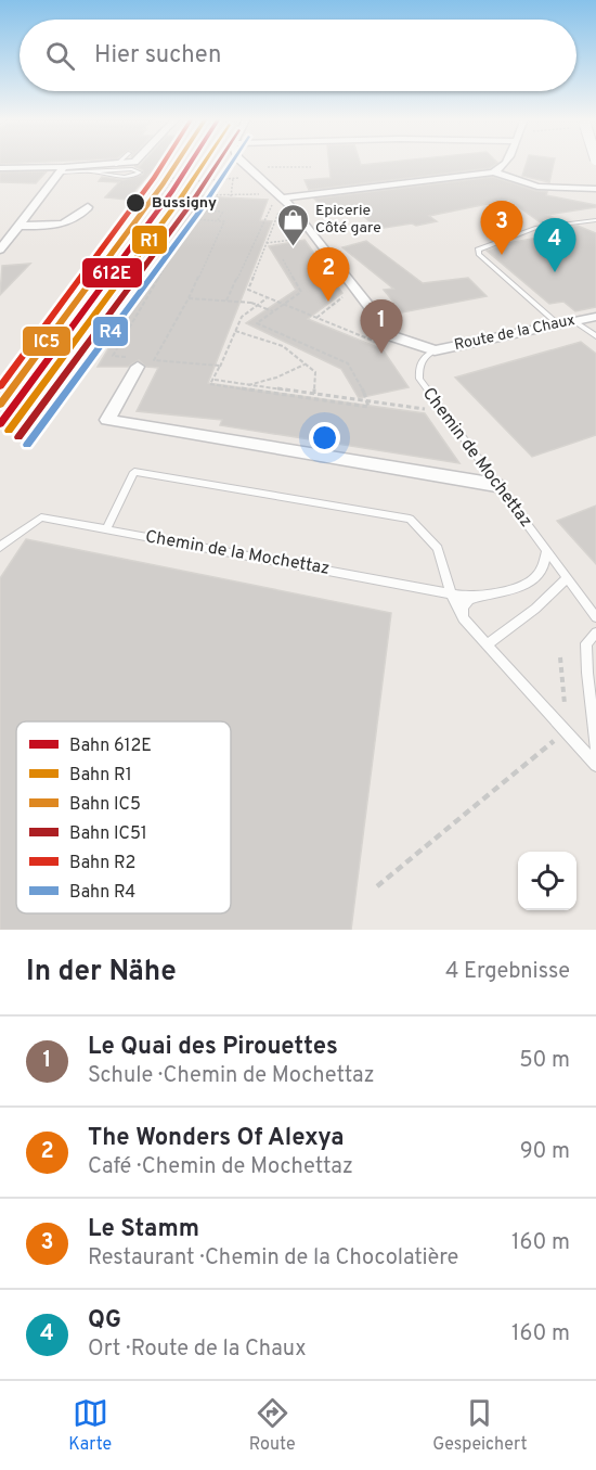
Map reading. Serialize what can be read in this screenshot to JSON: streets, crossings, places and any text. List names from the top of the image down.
{
  "streets": {
    "street": ["Route de la Chaux"],
    "lane": ["Chemin de Mochettaz", "Chemin de la Mochettaz"]
  },
  "crossings": [
    ["Route de la Chaux", "Chemin de Mochettaz"],
    ["Chemin de Mochettaz", "Chemin de la Mochettaz"]
  ],
  "places": {
    "other": ["Bussigny"],
    "shop": ["Epicerie Côté gare"]
  },
  "lines": [
    "rail line 612E",
    "rail line R1",
    "rail line IC5",
    "rail line IC51",
    "rail line R2",
    "rail line R4"
  ],
  "legend": [
    "Bahn 612E",
    "Bahn R1",
    "Bahn IC5",
    "Bahn IC51",
    "Bahn R2",
    "Bahn R4"
  ],
  "page": {
    "search": "Hier suchen",
    "pins": [
      "3",
      "4",
      "2",
      "1"
    ],
    "heading": ["In der Nähe", "4 Ergebnisse"],
    "list": [
      {
        "mark": "1",
        "name": "Le Quai des Pirouettes",
        "note": "Schule · Chemin de Mochettaz",
        "value": "50 m"
      },
      {
        "mark": "2",
        "name": "The Wonders Of Alexya",
        "note": "Café · Chemin de Mochettaz",
        "value": "90 m"
      },
      {
        "mark": "3",
        "name": "Le Stamm",
        "note": "Restaurant · Chemin de la Chocolatière",
        "value": "160 m"
      },
      {
        "mark": "4",
        "name": "QG",
        "note": "Ort · Route de la Chaux",
        "value": "160 m"
      }
    ],
    "nav": ["Karte", "Route", "Gespeichert"]
  }
}
